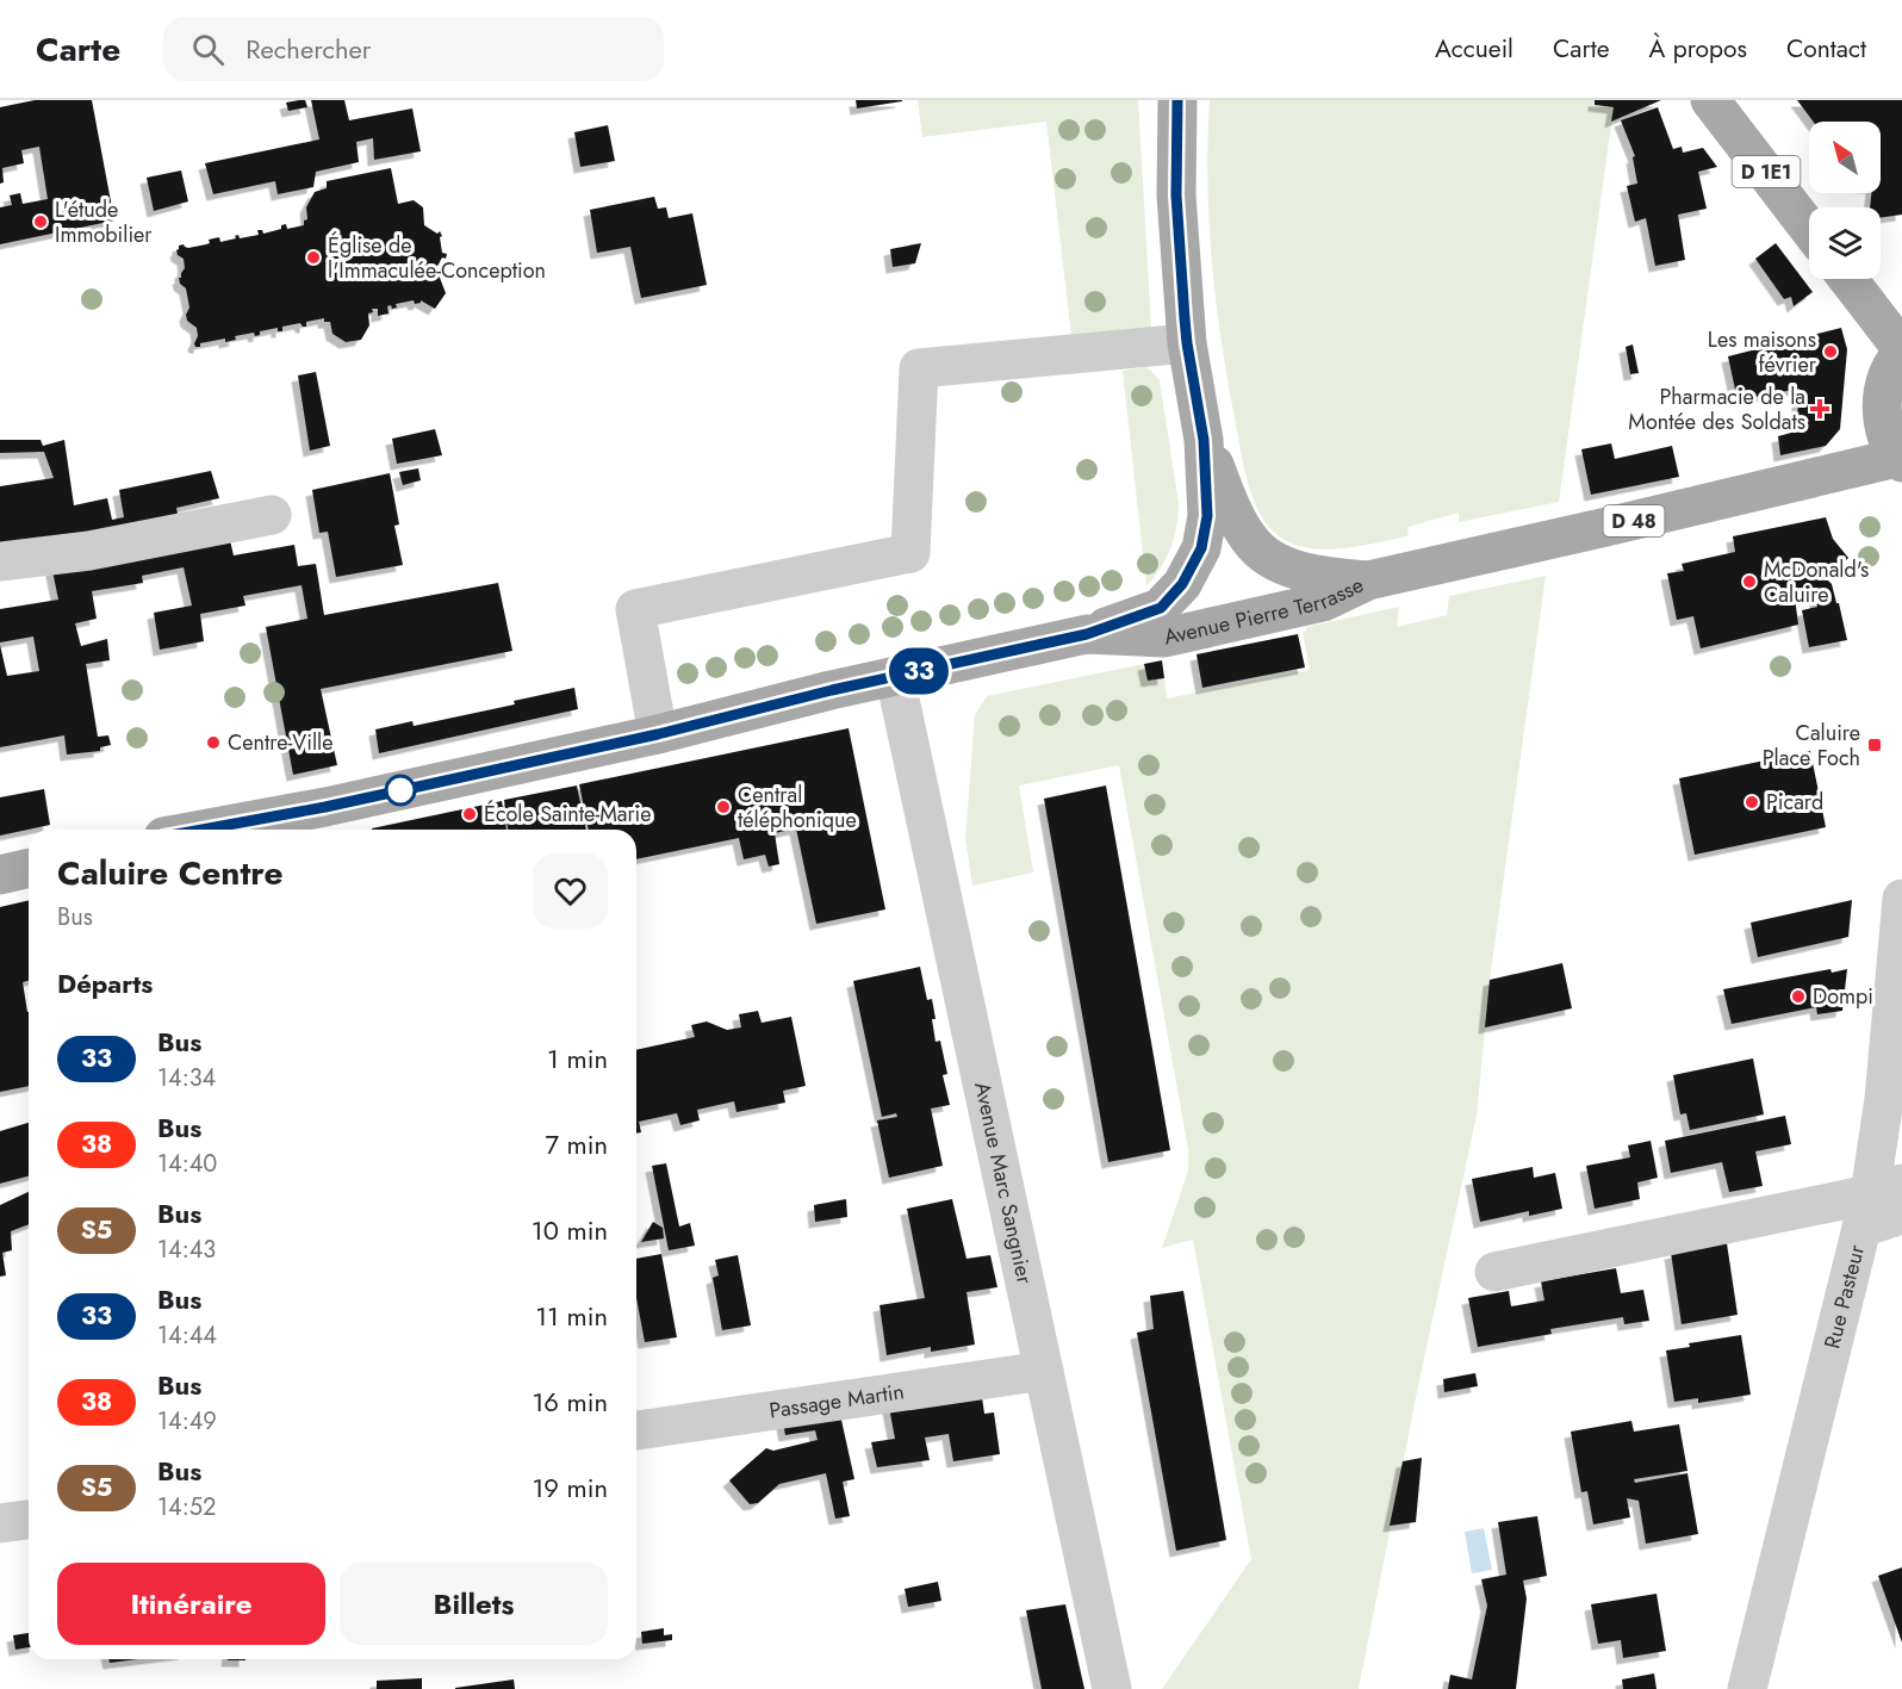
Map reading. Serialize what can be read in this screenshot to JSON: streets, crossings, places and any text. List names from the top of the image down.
{
  "streets": {
    "main road": ["D 1E1", "D 48", "Avenue Pierre Terrasse"],
    "street": ["Avenue Marc Sangnier", "Rue Pasteur", "Passage Martin"]
  },
  "crossings": [
    ["Avenue Pierre Terrasse", "Avenue Marc Sangnier"],
    ["Avenue Marc Sangnier", "Passage Martin"]
  ],
  "places": {
    "other": [
      "L'étude Immobilier",
      "Église de l'Immaculée-Conception",
      "Les maisons février",
      "McDonald's Caluire",
      "Centre-Ville",
      "Picard",
      "Central téléphonique",
      "École Sainte-Marie",
      "Dompi"
    ],
    "health": ["Pharmacie de la Montée des Soldats"],
    "transit": ["Caluire Place Foch"]
  },
  "lines": ["bus line 33"],
  "north": "top left",
  "page": {
    "header": "Carte",
    "search": "Rechercher",
    "nav": [
      "Accueil",
      "Carte",
      "À propos",
      "Contact"
    ],
    "on_map": "33",
    "heading": [
      ["Caluire Centre", "Bus"],
      "Départs"
    ],
    "list": [
      {
        "mark": "33",
        "name": "Bus",
        "note": "14:34",
        "value": "1 min"
      },
      {
        "mark": "38",
        "name": "Bus",
        "note": "14:40",
        "value": "7 min"
      },
      {
        "mark": "S5",
        "name": "Bus",
        "note": "14:43",
        "value": "10 min"
      },
      {
        "mark": "33",
        "name": "Bus",
        "note": "14:44",
        "value": "11 min"
      },
      {
        "mark": "38",
        "name": "Bus",
        "note": "14:49",
        "value": "16 min"
      },
      {
        "mark": "S5",
        "name": "Bus",
        "note": "14:52",
        "value": "19 min"
      }
    ],
    "buttons": ["Itinéraire", "Billets"]
  }
}
